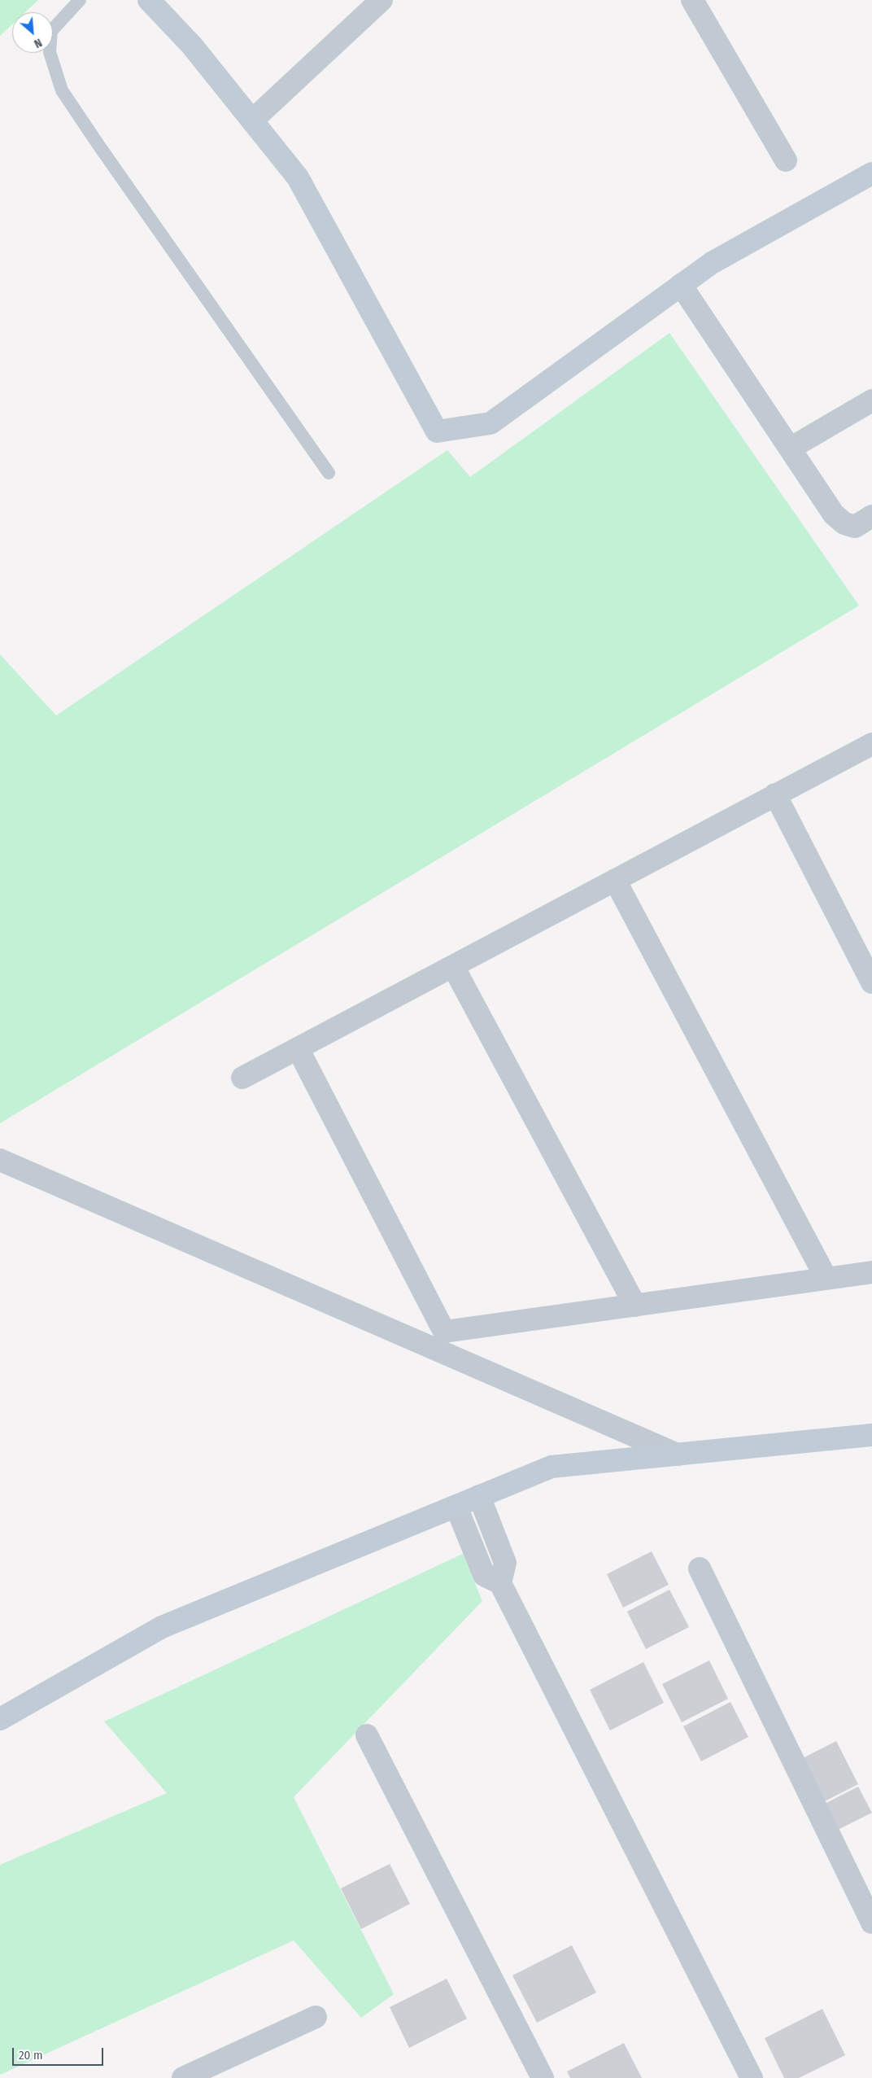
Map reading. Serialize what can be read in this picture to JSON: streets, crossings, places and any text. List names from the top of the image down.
{
  "scale_bar": "20 m",
  "north": "bottom right"
}
